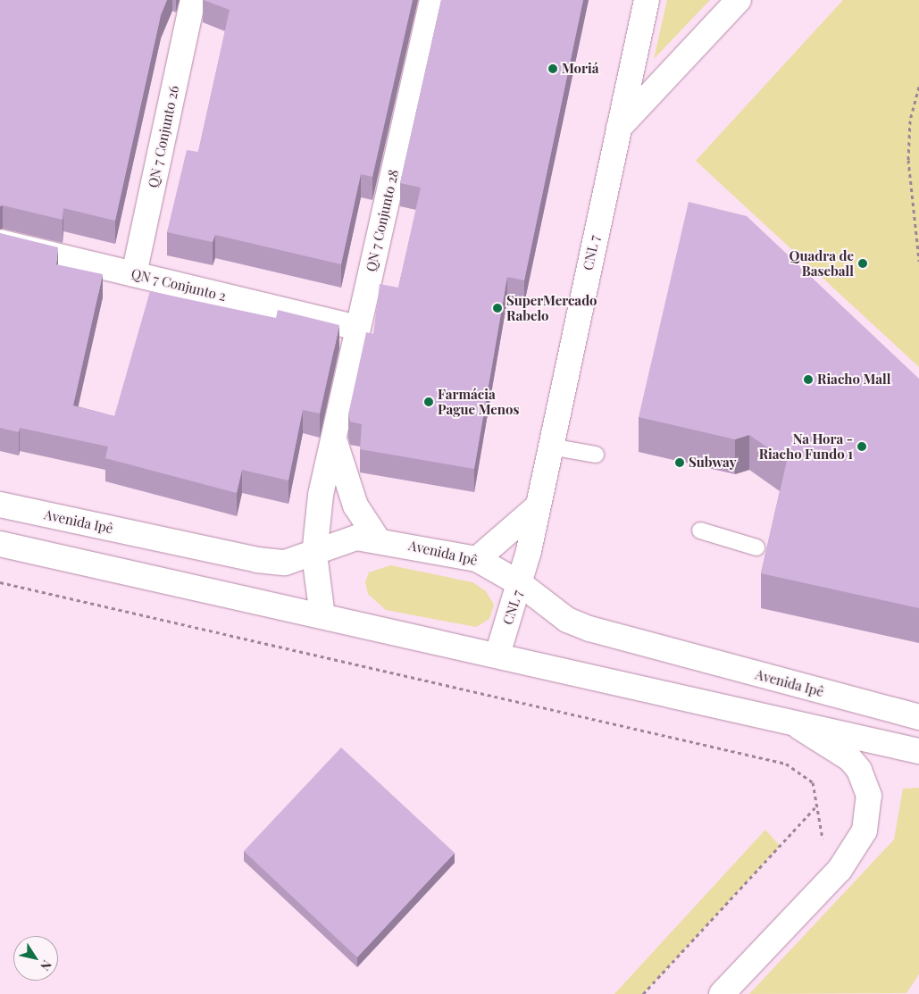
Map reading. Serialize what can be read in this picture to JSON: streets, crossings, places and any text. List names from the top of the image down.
{
  "streets": {
    "street": [
      "QN 7 Conjunto 26",
      "QN 7 Conjunto 28",
      "CNL 7",
      "QN 7 Conjunto 2",
      "Avenida Ipê"
    ]
  },
  "crossings": [
    ["QN 7 Conjunto 26", "QN 7 Conjunto 2"],
    ["QN 7 Conjunto 28", "QN 7 Conjunto 2"],
    ["QN 7 Conjunto 28", "Avenida Ipê"],
    ["CNL 7", "Avenida Ipê"]
  ],
  "places": [
    "Moriá",
    "Quadra de Baseball",
    "SuperMercado Rabelo",
    "Riacho Mall",
    "Farmácia Pague Menos",
    "Na Hora - Riacho Fundo 1",
    "Subway"
  ],
  "north": "bottom right"
}
